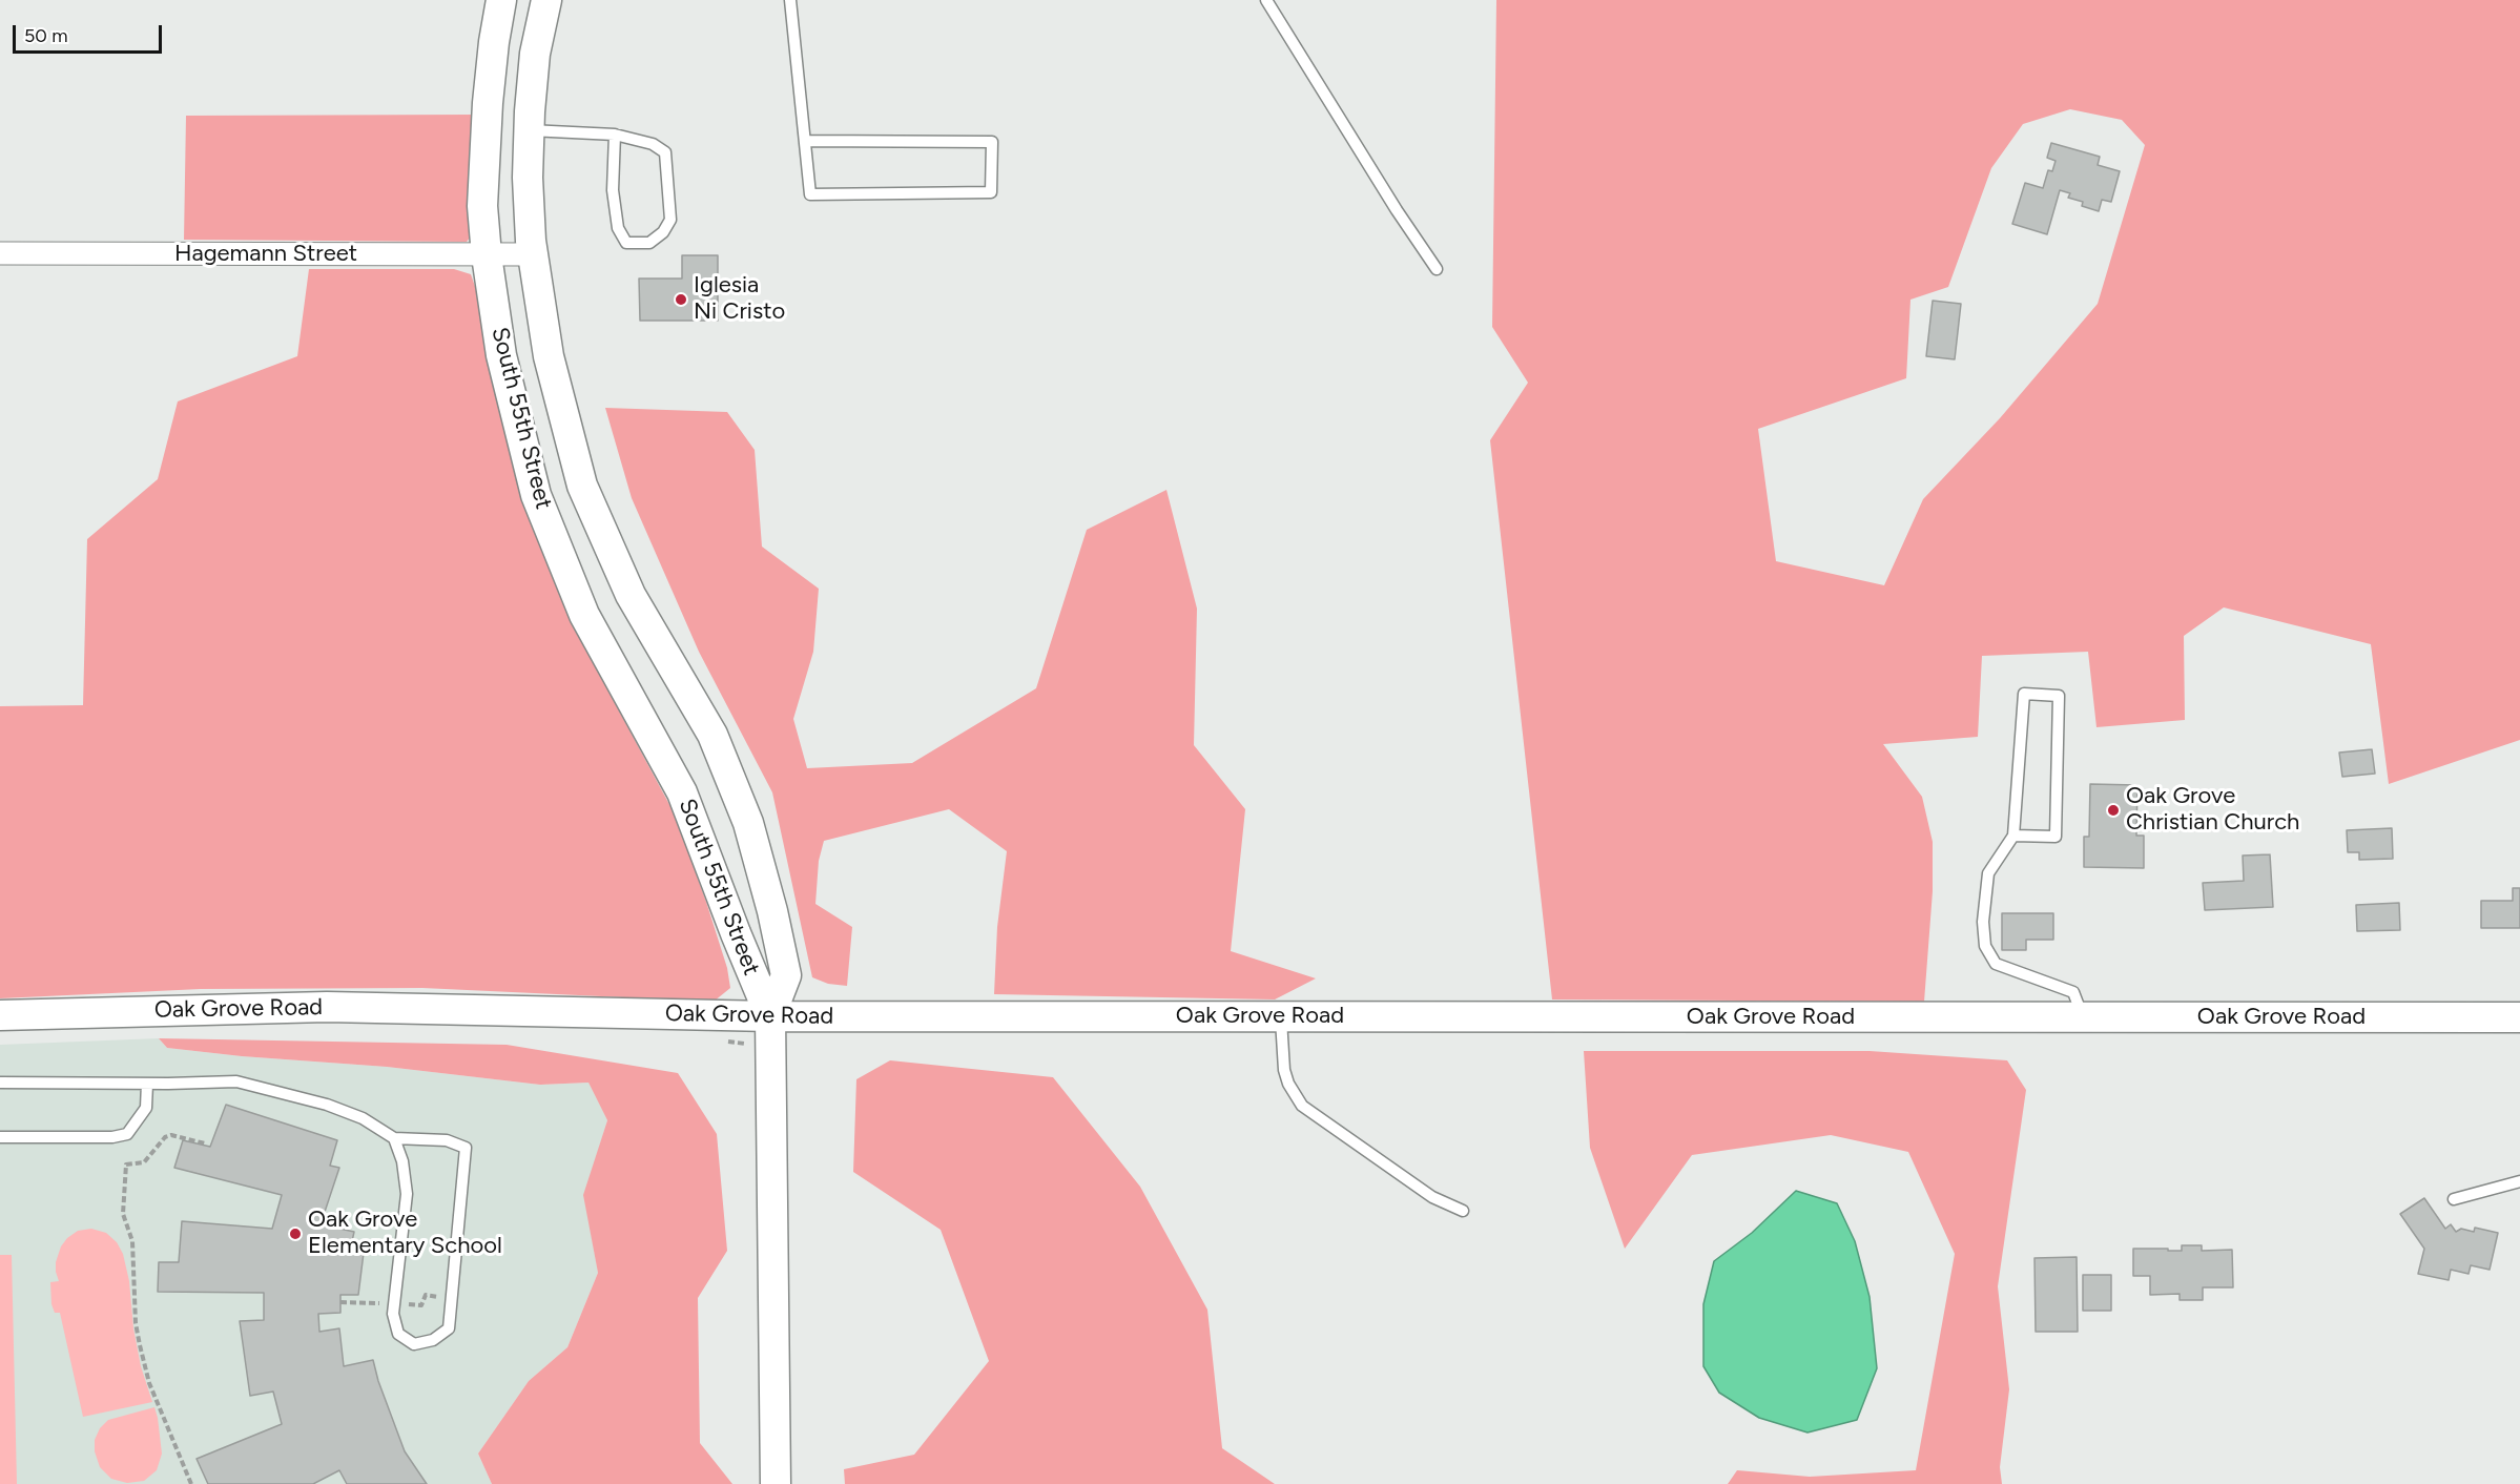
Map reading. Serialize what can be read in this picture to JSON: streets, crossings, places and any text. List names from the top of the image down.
{
  "streets": {
    "street": ["Hagemann Street", "South 55th Street", "Oak Grove Road"]
  },
  "crossings": [
    ["Hagemann Street", "South 55th Street"],
    ["South 55th Street", "Oak Grove Road"]
  ],
  "places": ["Iglesia Ni Cristo", "Oak Grove Christian Church", "Oak Grove Elementary School"],
  "scale_bar": "50 m"
}
